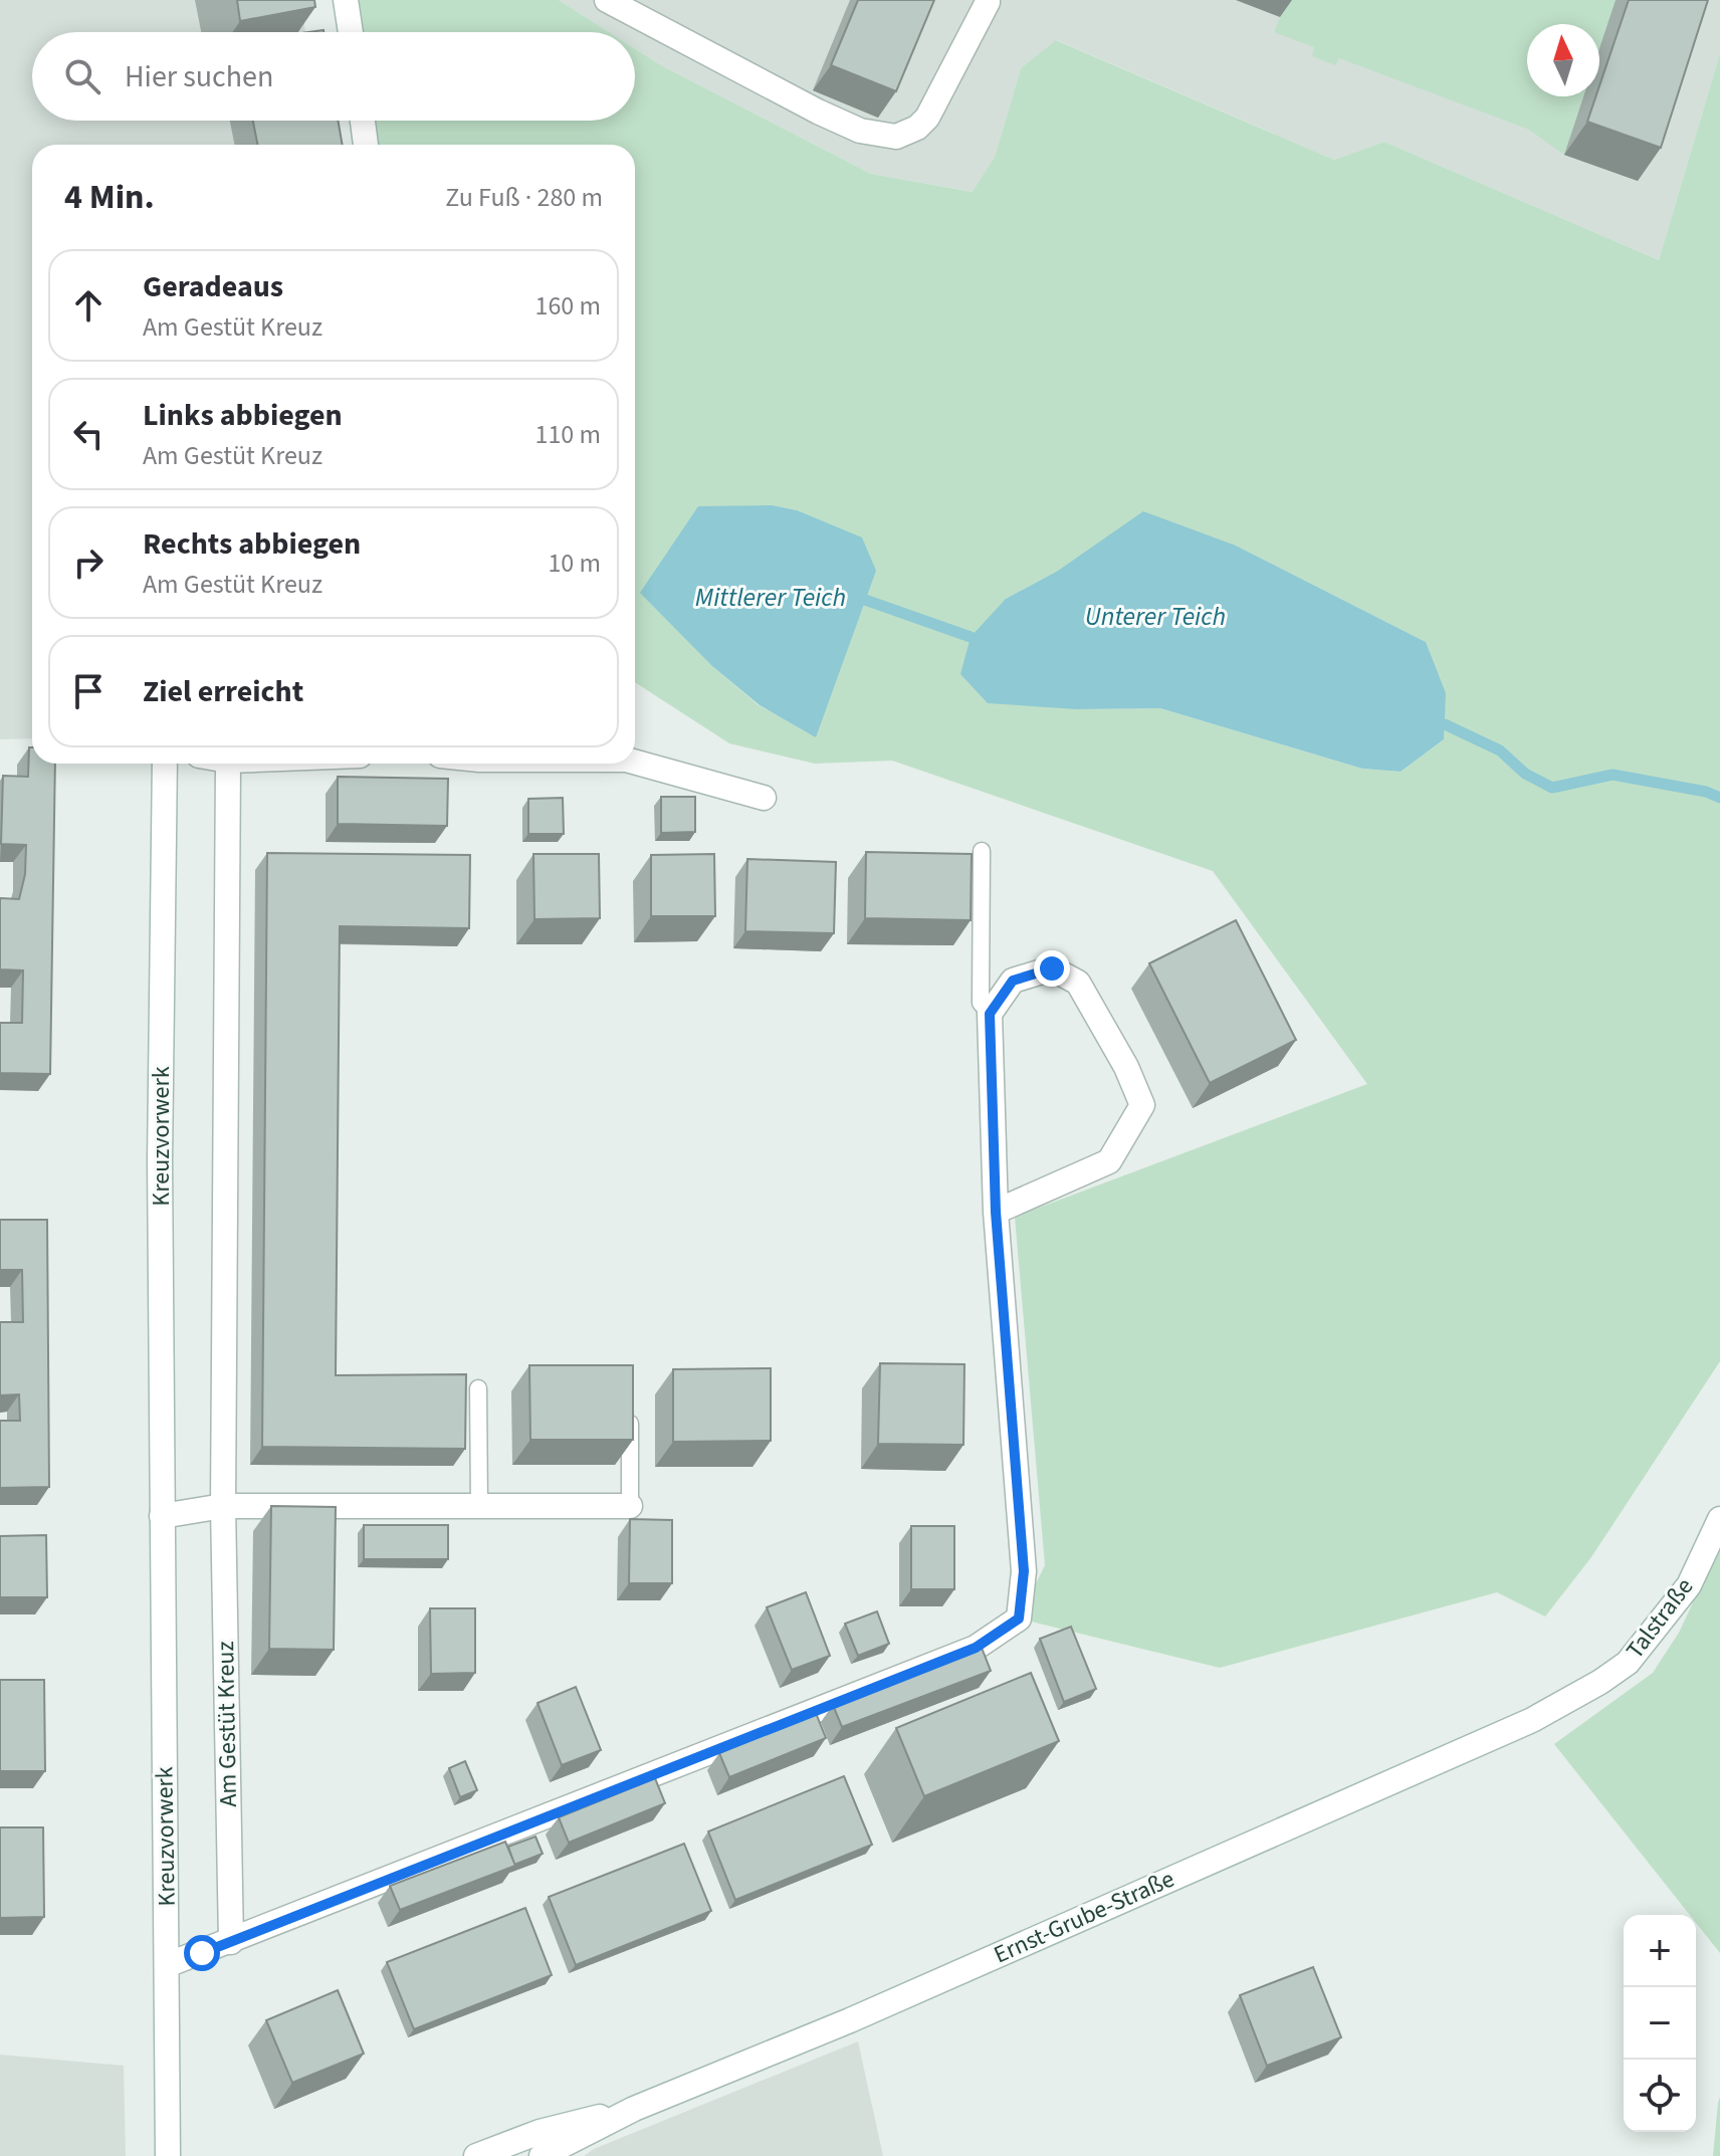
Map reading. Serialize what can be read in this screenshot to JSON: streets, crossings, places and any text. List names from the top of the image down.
{
  "streets": {
    "street": [
      "Kreuzvorwerk",
      "Talstraße",
      "Am Gestüt Kreuz",
      "Ernst-Grube-Straße"
    ]
  },
  "crossings": [
    ["Talstraße", "Ernst-Grube-Straße"]
  ],
  "water": ["Mittlerer Teich", "Unterer Teich"],
  "north": "top",
  "page": {
    "search": "Hier suchen",
    "heading": ["4 Min.", "Zu Fuß · 280 m"],
    "list": [
      ["Geradeaus", "Am Gestüt Kreuz", "160 m"],
      ["Links abbiegen", "Am Gestüt Kreuz", "110 m"],
      ["Rechts abbiegen", "Am Gestüt Kreuz", "10 m"],
      "Ziel erreicht"
    ],
    "map_buttons": ["+", "−"]
  }
}
